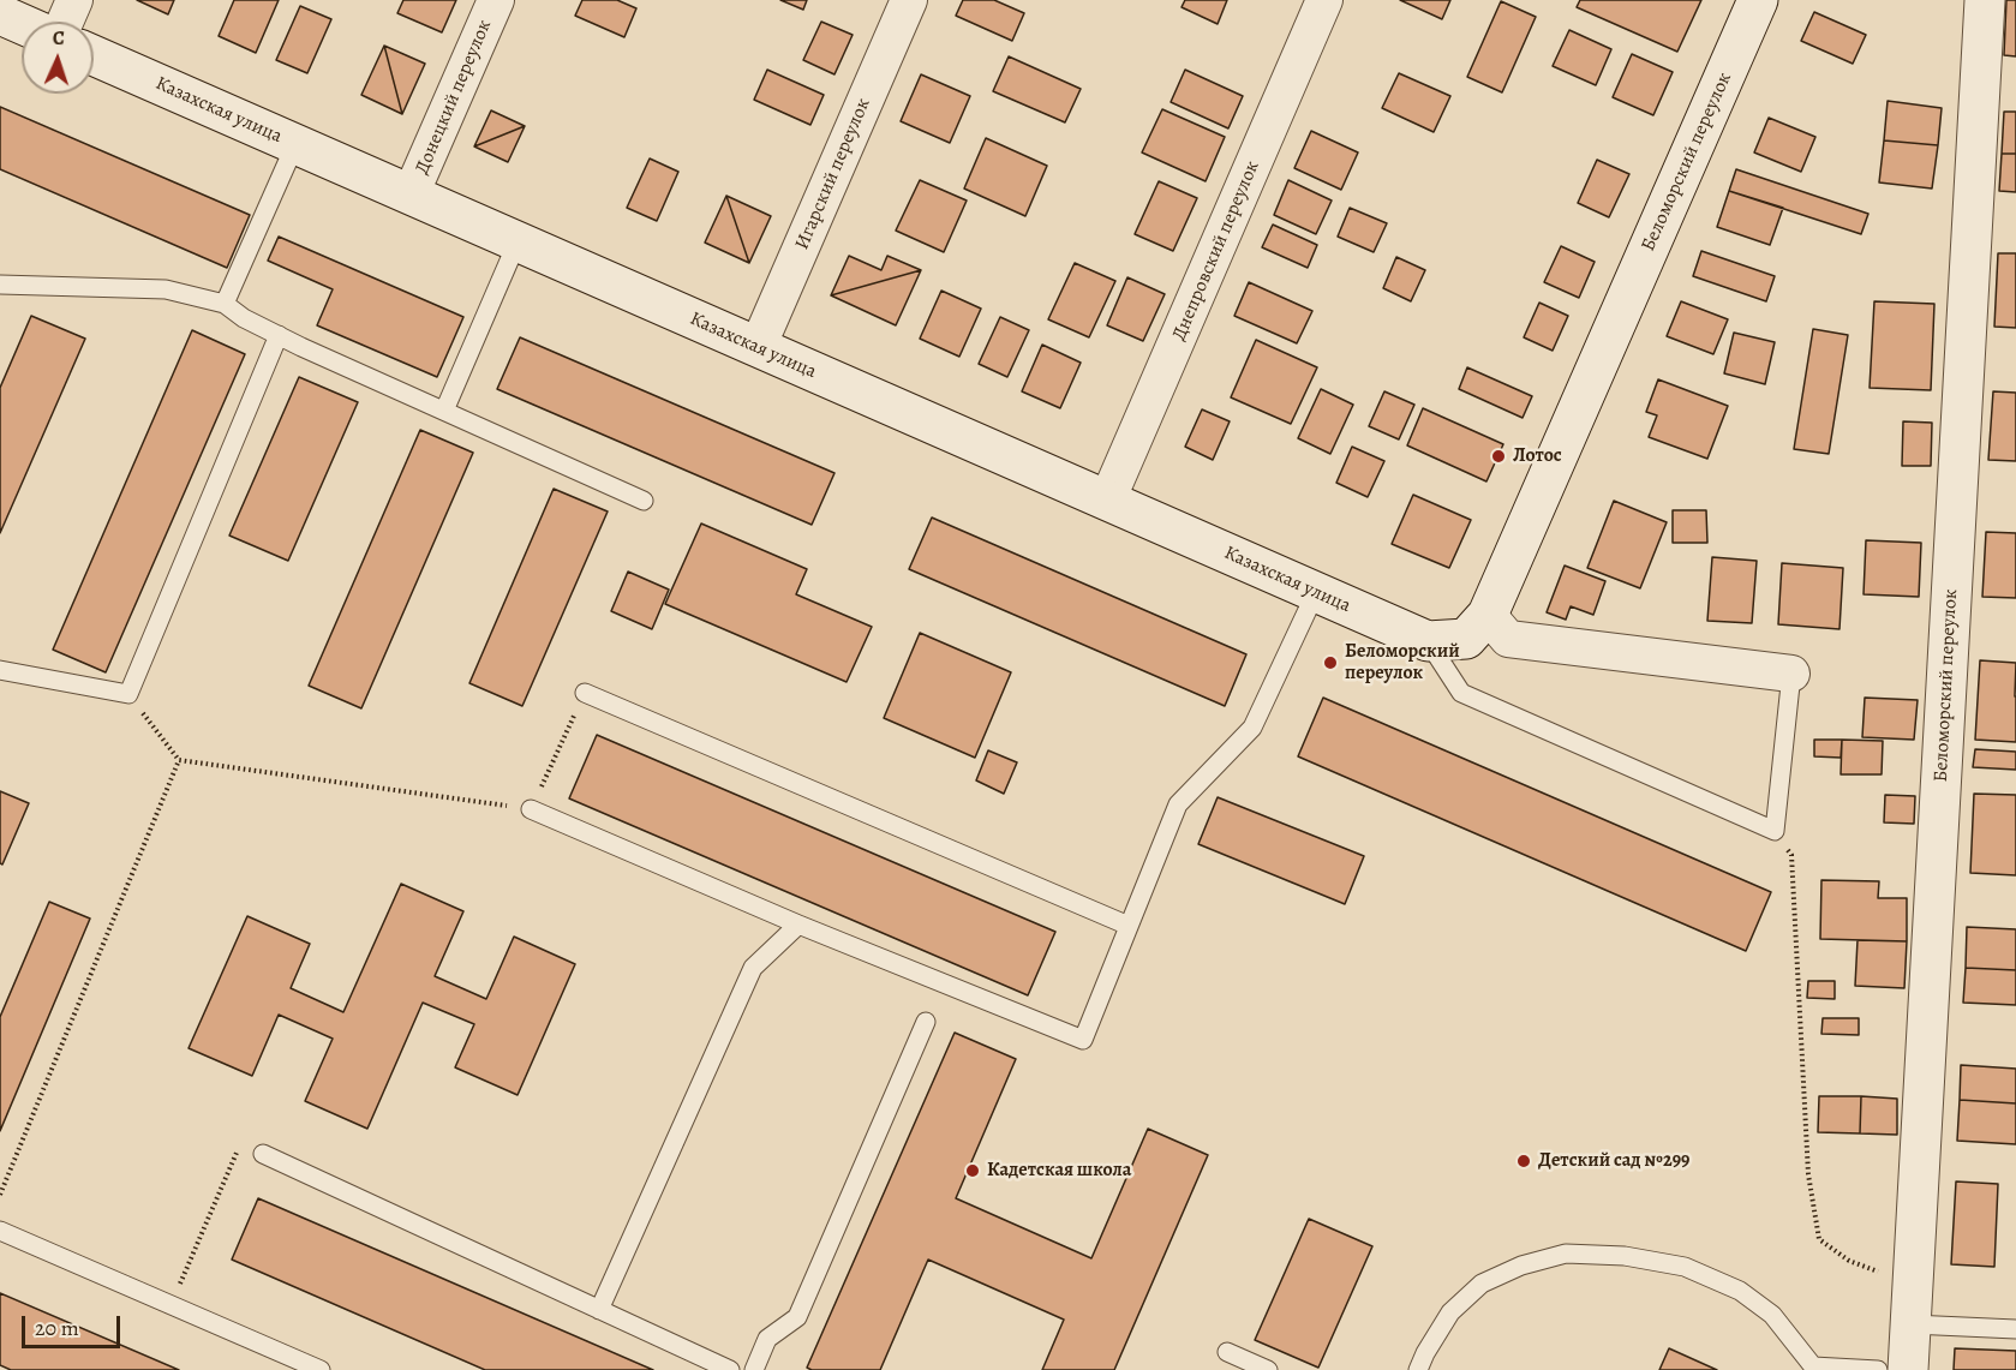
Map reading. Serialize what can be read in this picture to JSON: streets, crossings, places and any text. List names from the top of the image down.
{
  "streets": {
    "main road": ["Казахская улица", "Беломорский переулок"],
    "street": ["Донецкий переулок", "Игарский переулок", "Днепровский переулок"]
  },
  "crossings": [
    ["Донецкий переулок", "Казахская улица"],
    ["Казахская улица", "Беломорский переулок"],
    ["Казахская улица", "Игарский переулок"],
    ["Казахская улица", "Днепровский переулок"]
  ],
  "places": [
    "Лотос",
    "Беломорский переулок",
    "Детский сад №299",
    "Кадетская школа"
  ],
  "scale_bar": "20 m",
  "north": "top"
}
